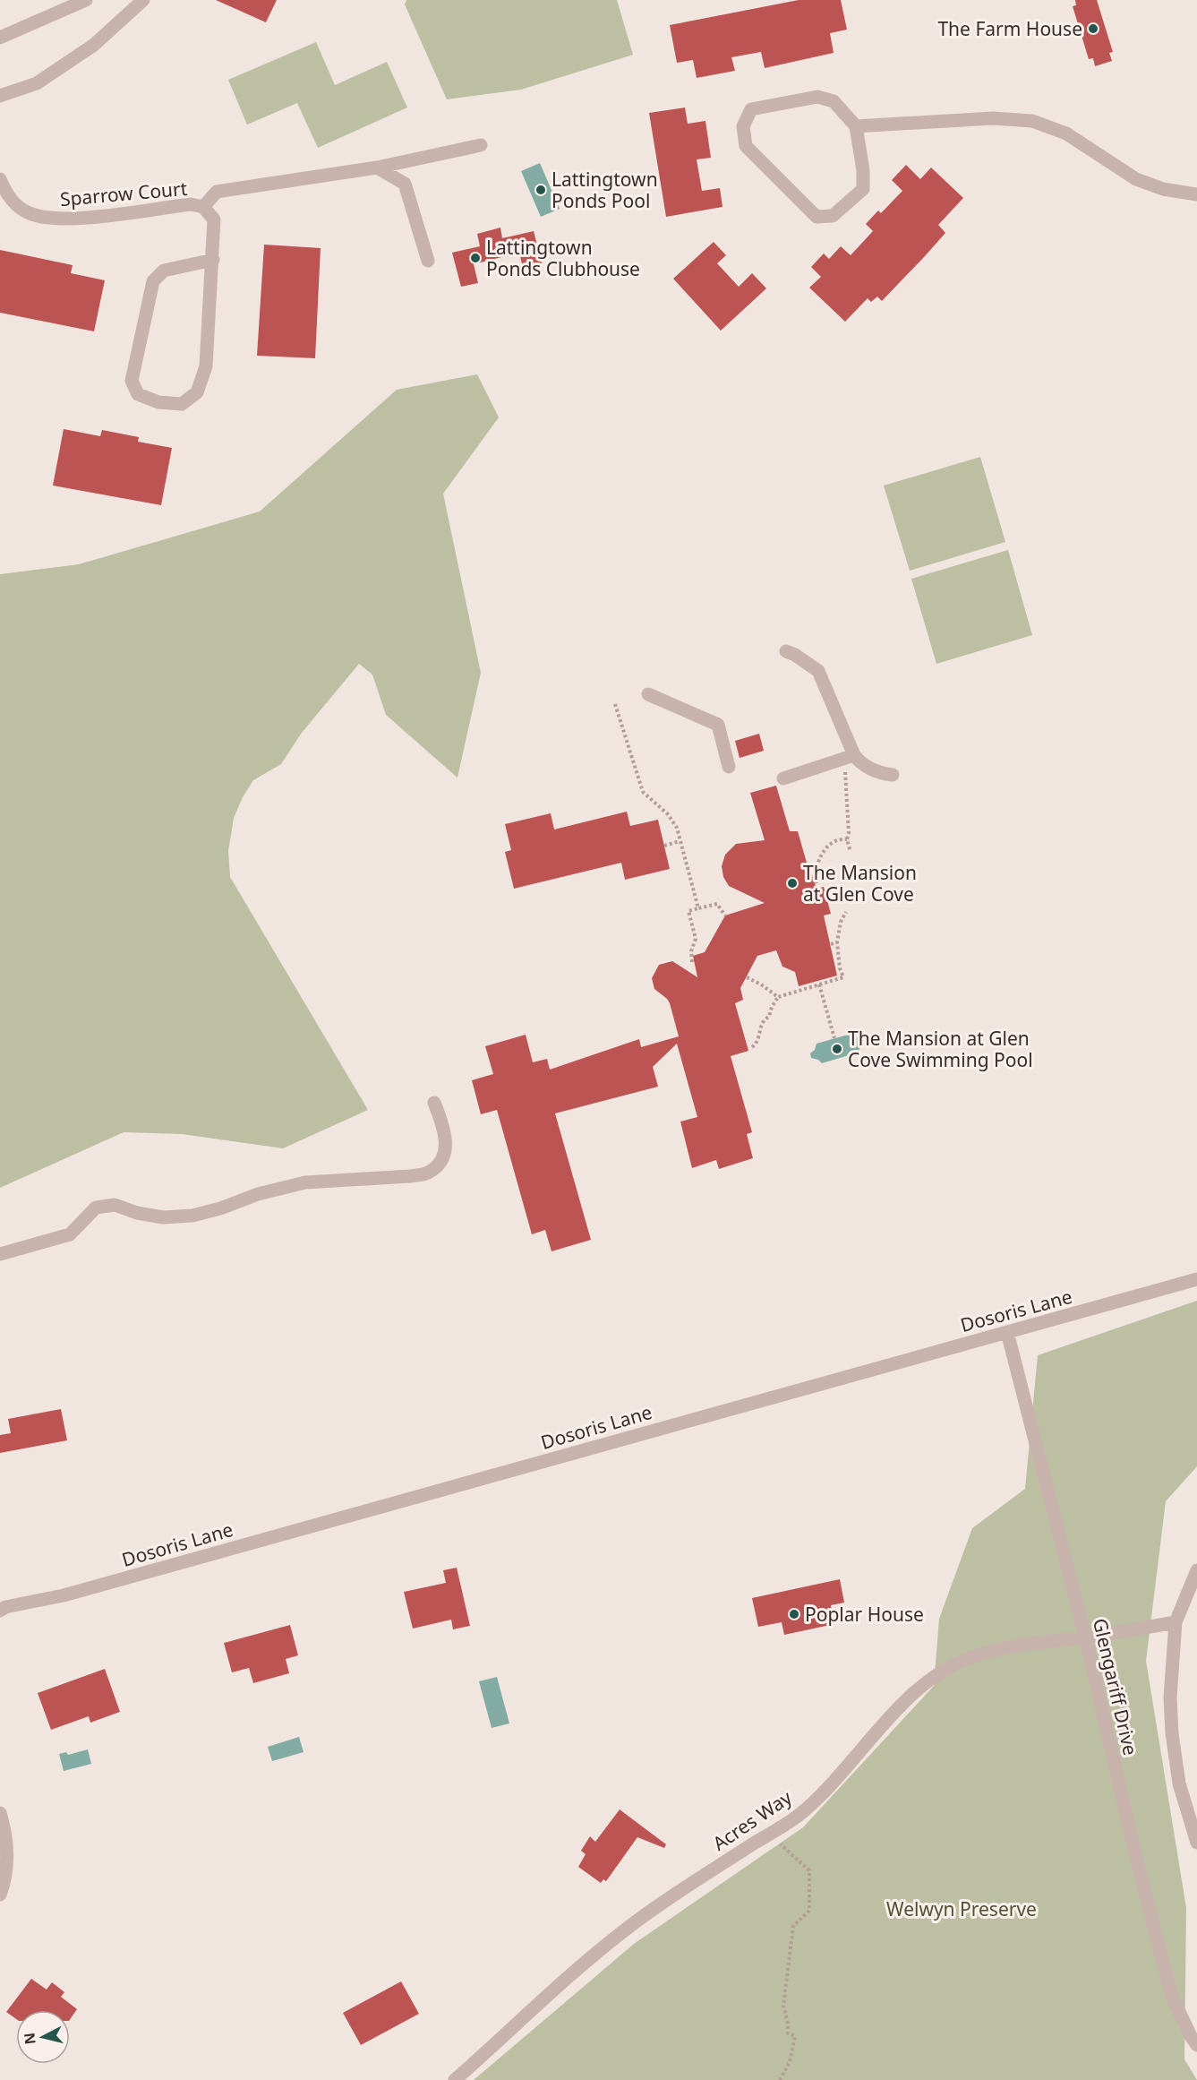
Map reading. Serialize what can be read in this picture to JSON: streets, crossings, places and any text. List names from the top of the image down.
{
  "streets": {
    "street": [
      "Sparrow Court",
      "Dosoris Lane",
      "Glengariff Drive",
      "Acres Way"
    ]
  },
  "crossings": [
    ["Dosoris Lane", "Glengariff Drive"],
    ["Glengariff Drive", "Acres Way"]
  ],
  "parks": ["Welwyn Preserve"],
  "places": [
    "The Farm House",
    "Lattingtown Ponds Pool",
    "Lattingtown Ponds Clubhouse",
    "The Mansion at Glen Cove",
    "The Mansion at Glen Cove Swimming Pool",
    "Poplar House"
  ],
  "north": "left"
}
